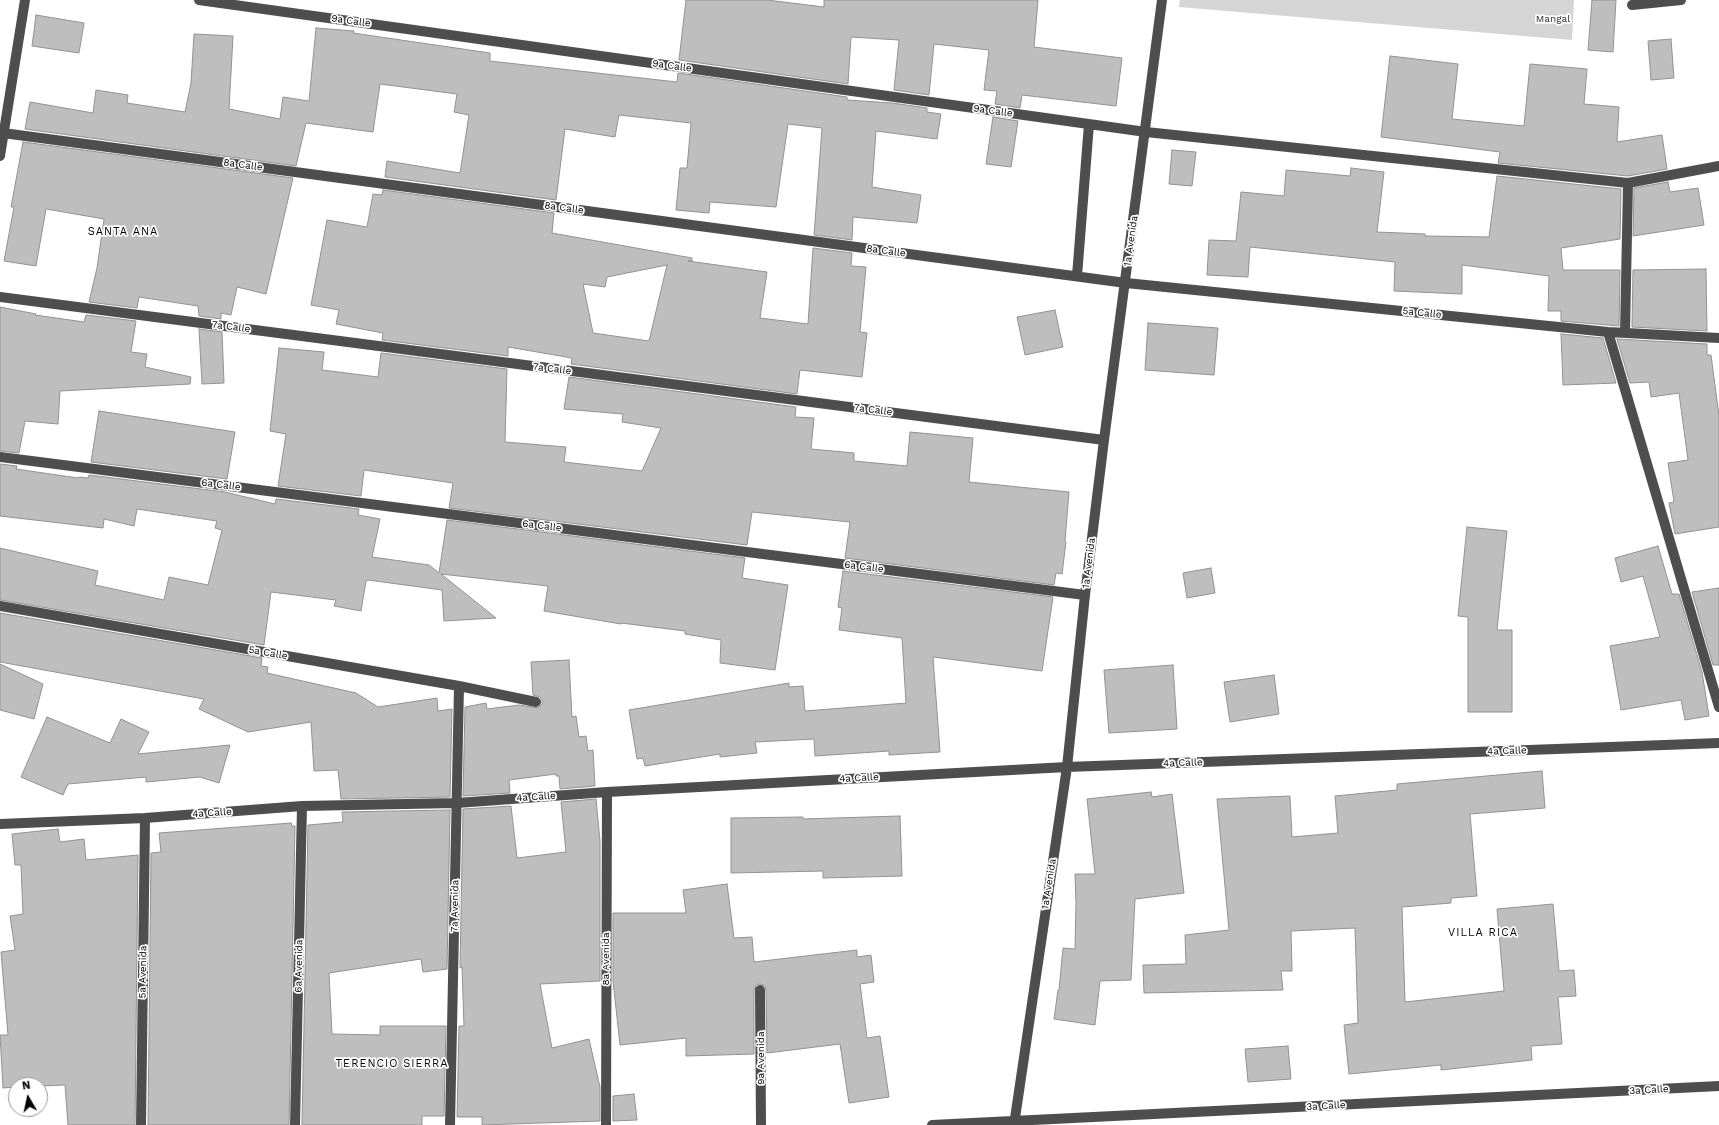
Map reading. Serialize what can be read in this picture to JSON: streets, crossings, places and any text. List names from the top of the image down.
{
  "streets": {
    "street": [
      "9a Calle",
      "8a Calle",
      "1a Avenida",
      "5a Calle",
      "7a Calle",
      "6a Calle",
      "4a Calle",
      "7a Avenida",
      "8a Avenida",
      "6a Avenida",
      "5a Avenida",
      "9a Avenida",
      "3a Calle"
    ]
  },
  "crossings": [
    ["9a Calle", "1a Avenida"],
    ["8a Calle", "1a Avenida"],
    ["8a Calle", "5a Calle"],
    ["1a Avenida", "5a Calle"],
    ["1a Avenida", "7a Calle"],
    ["1a Avenida", "6a Calle"],
    ["1a Avenida", "4a Calle"],
    ["1a Avenida", "3a Calle"],
    ["5a Calle", "7a Avenida"],
    ["4a Calle", "7a Avenida"],
    ["4a Calle", "8a Avenida"],
    ["4a Calle", "6a Avenida"],
    ["4a Calle", "5a Avenida"]
  ],
  "districts": ["SANTA ANA", "VILLA RICA", "TERENCIO SIERRA"],
  "parks": ["Mangal"],
  "north": "top"
}
